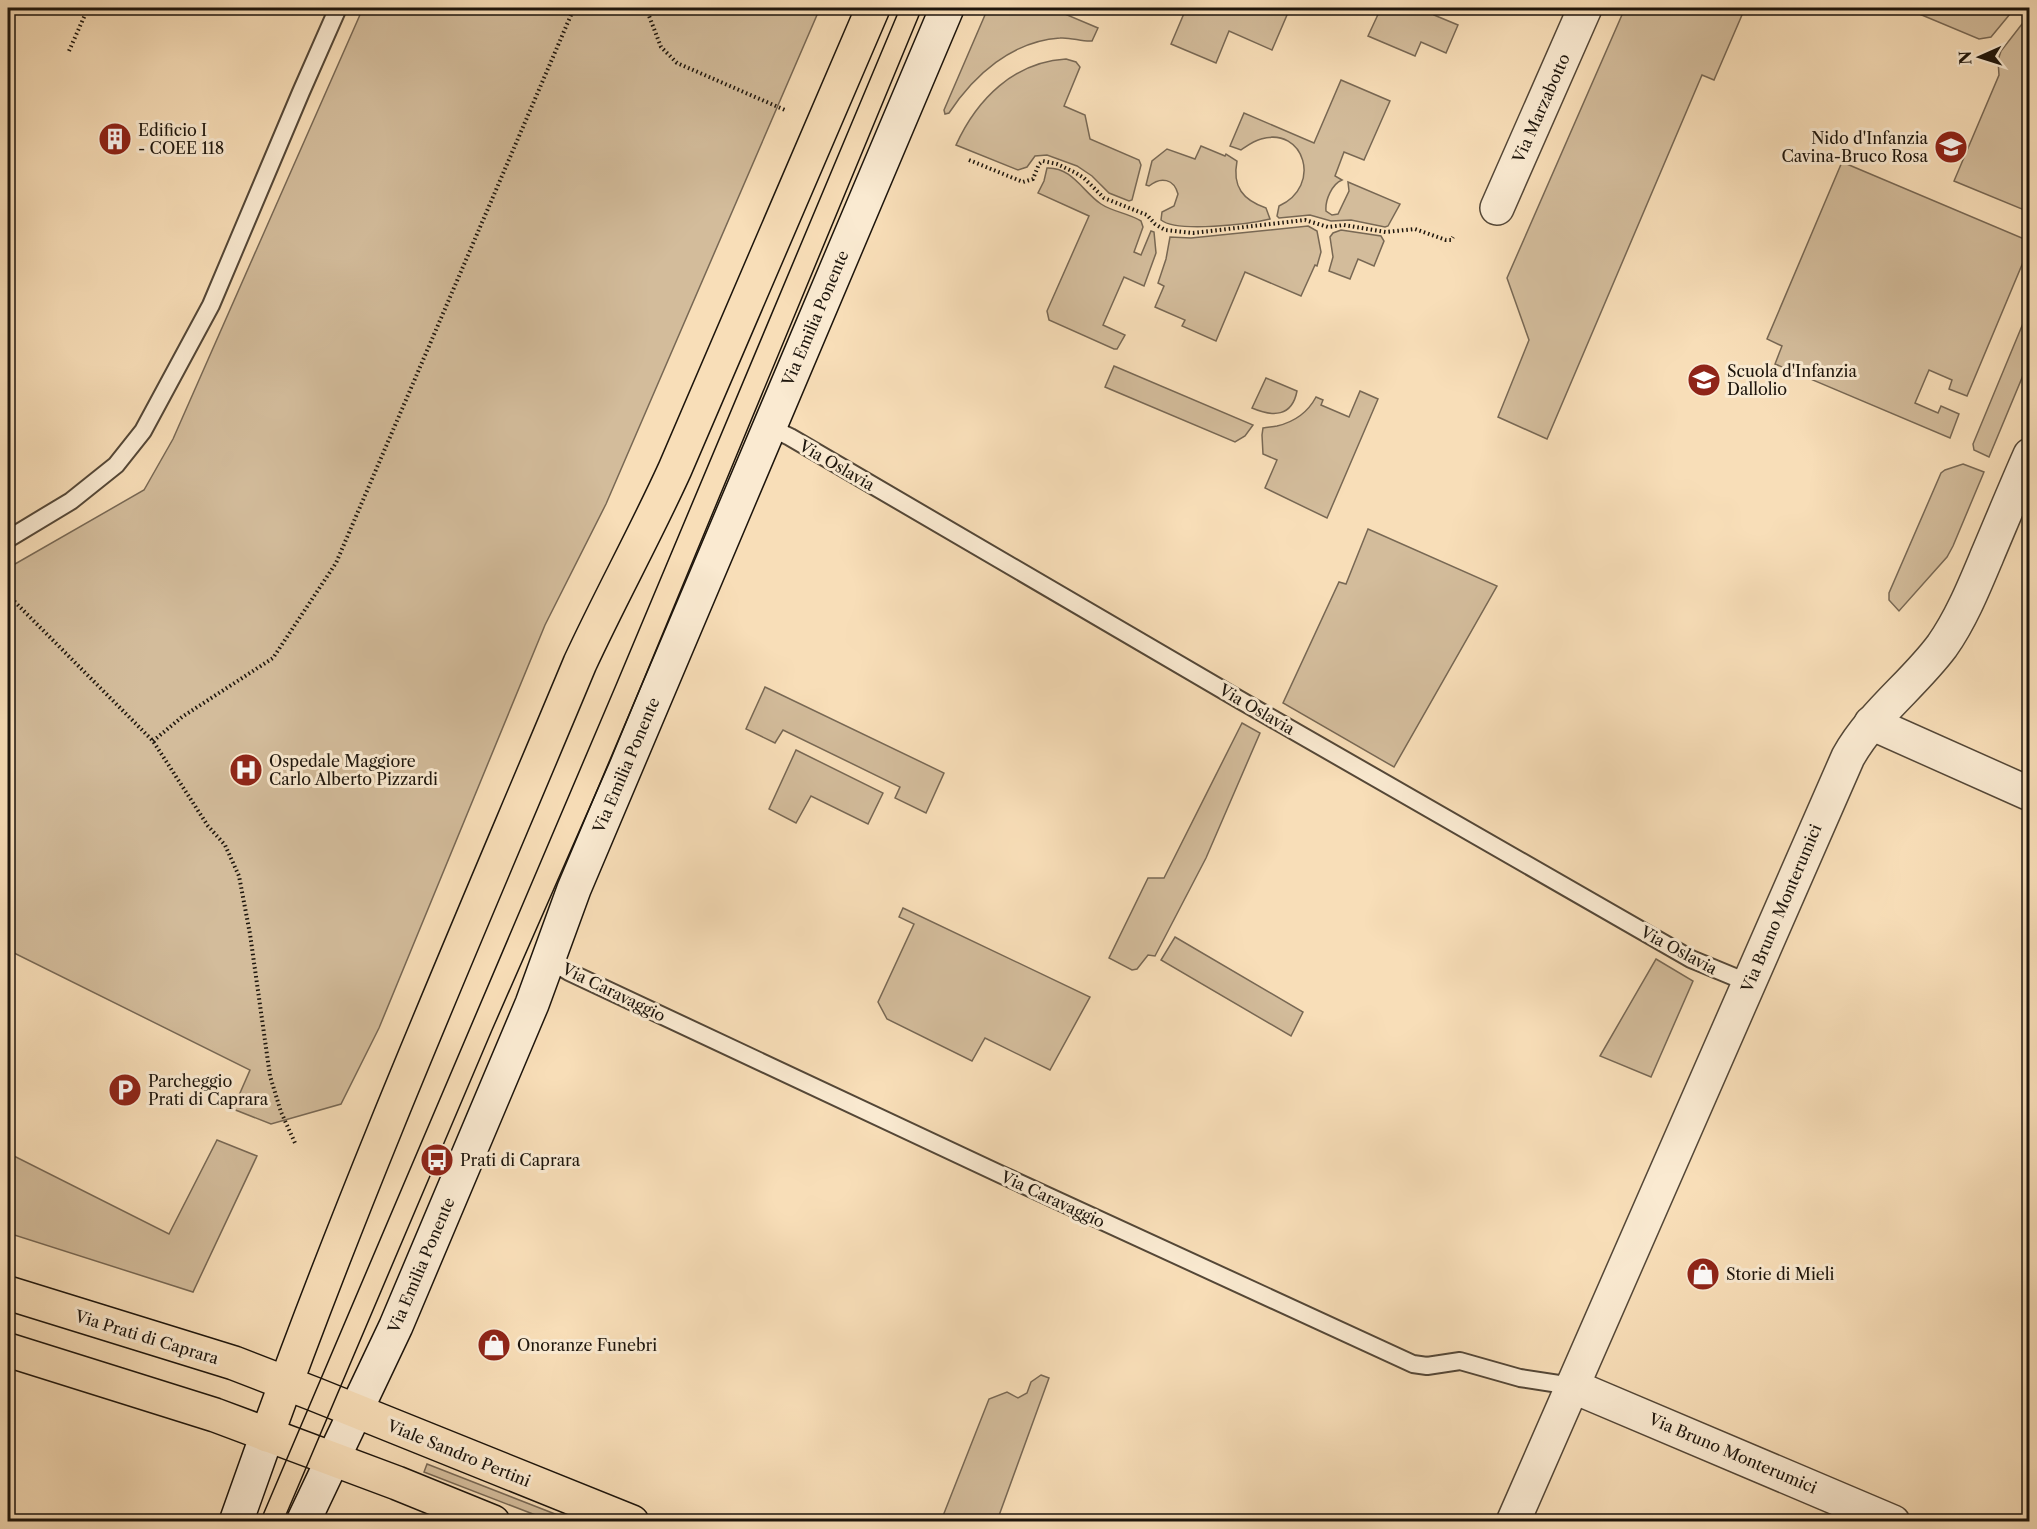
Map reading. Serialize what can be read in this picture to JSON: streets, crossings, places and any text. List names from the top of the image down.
{
  "streets": {
    "main road": ["Via Prati di Caprara", "Viale Sandro Pertini"],
    "street": ["Via Marzabotto", "Via Emilia Ponente", "Via Bruno Monterumici"],
    "lane": ["Via Oslavia", "Via Caravaggio"]
  },
  "crossings": [
    ["Via Emilia Ponente", "Via Oslavia"],
    ["Via Emilia Ponente", "Via Caravaggio"],
    ["Via Emilia Ponente", "Viale Sandro Pertini"],
    ["Via Oslavia", "Via Bruno Monterumici"],
    ["Via Bruno Monterumici", "Via Caravaggio"],
    ["Via Prati di Caprara", "Viale Sandro Pertini"]
  ],
  "places": {
    "building": ["Edificio I - COEE 118"],
    "school or university": ["Nido d'Infanzia Cavina-Bruco Rosa", "Scuola d'Infanzia Dallolio"],
    "hospital": ["Ospedale Maggiore Carlo Alberto Pizzardi"],
    "parking": ["Parcheggio Prati di Caprara"],
    "bus stop": ["Prati di Caprara"],
    "shop": ["Storie di Mieli", "Onoranze Funebri"]
  },
  "north": "left"
}
